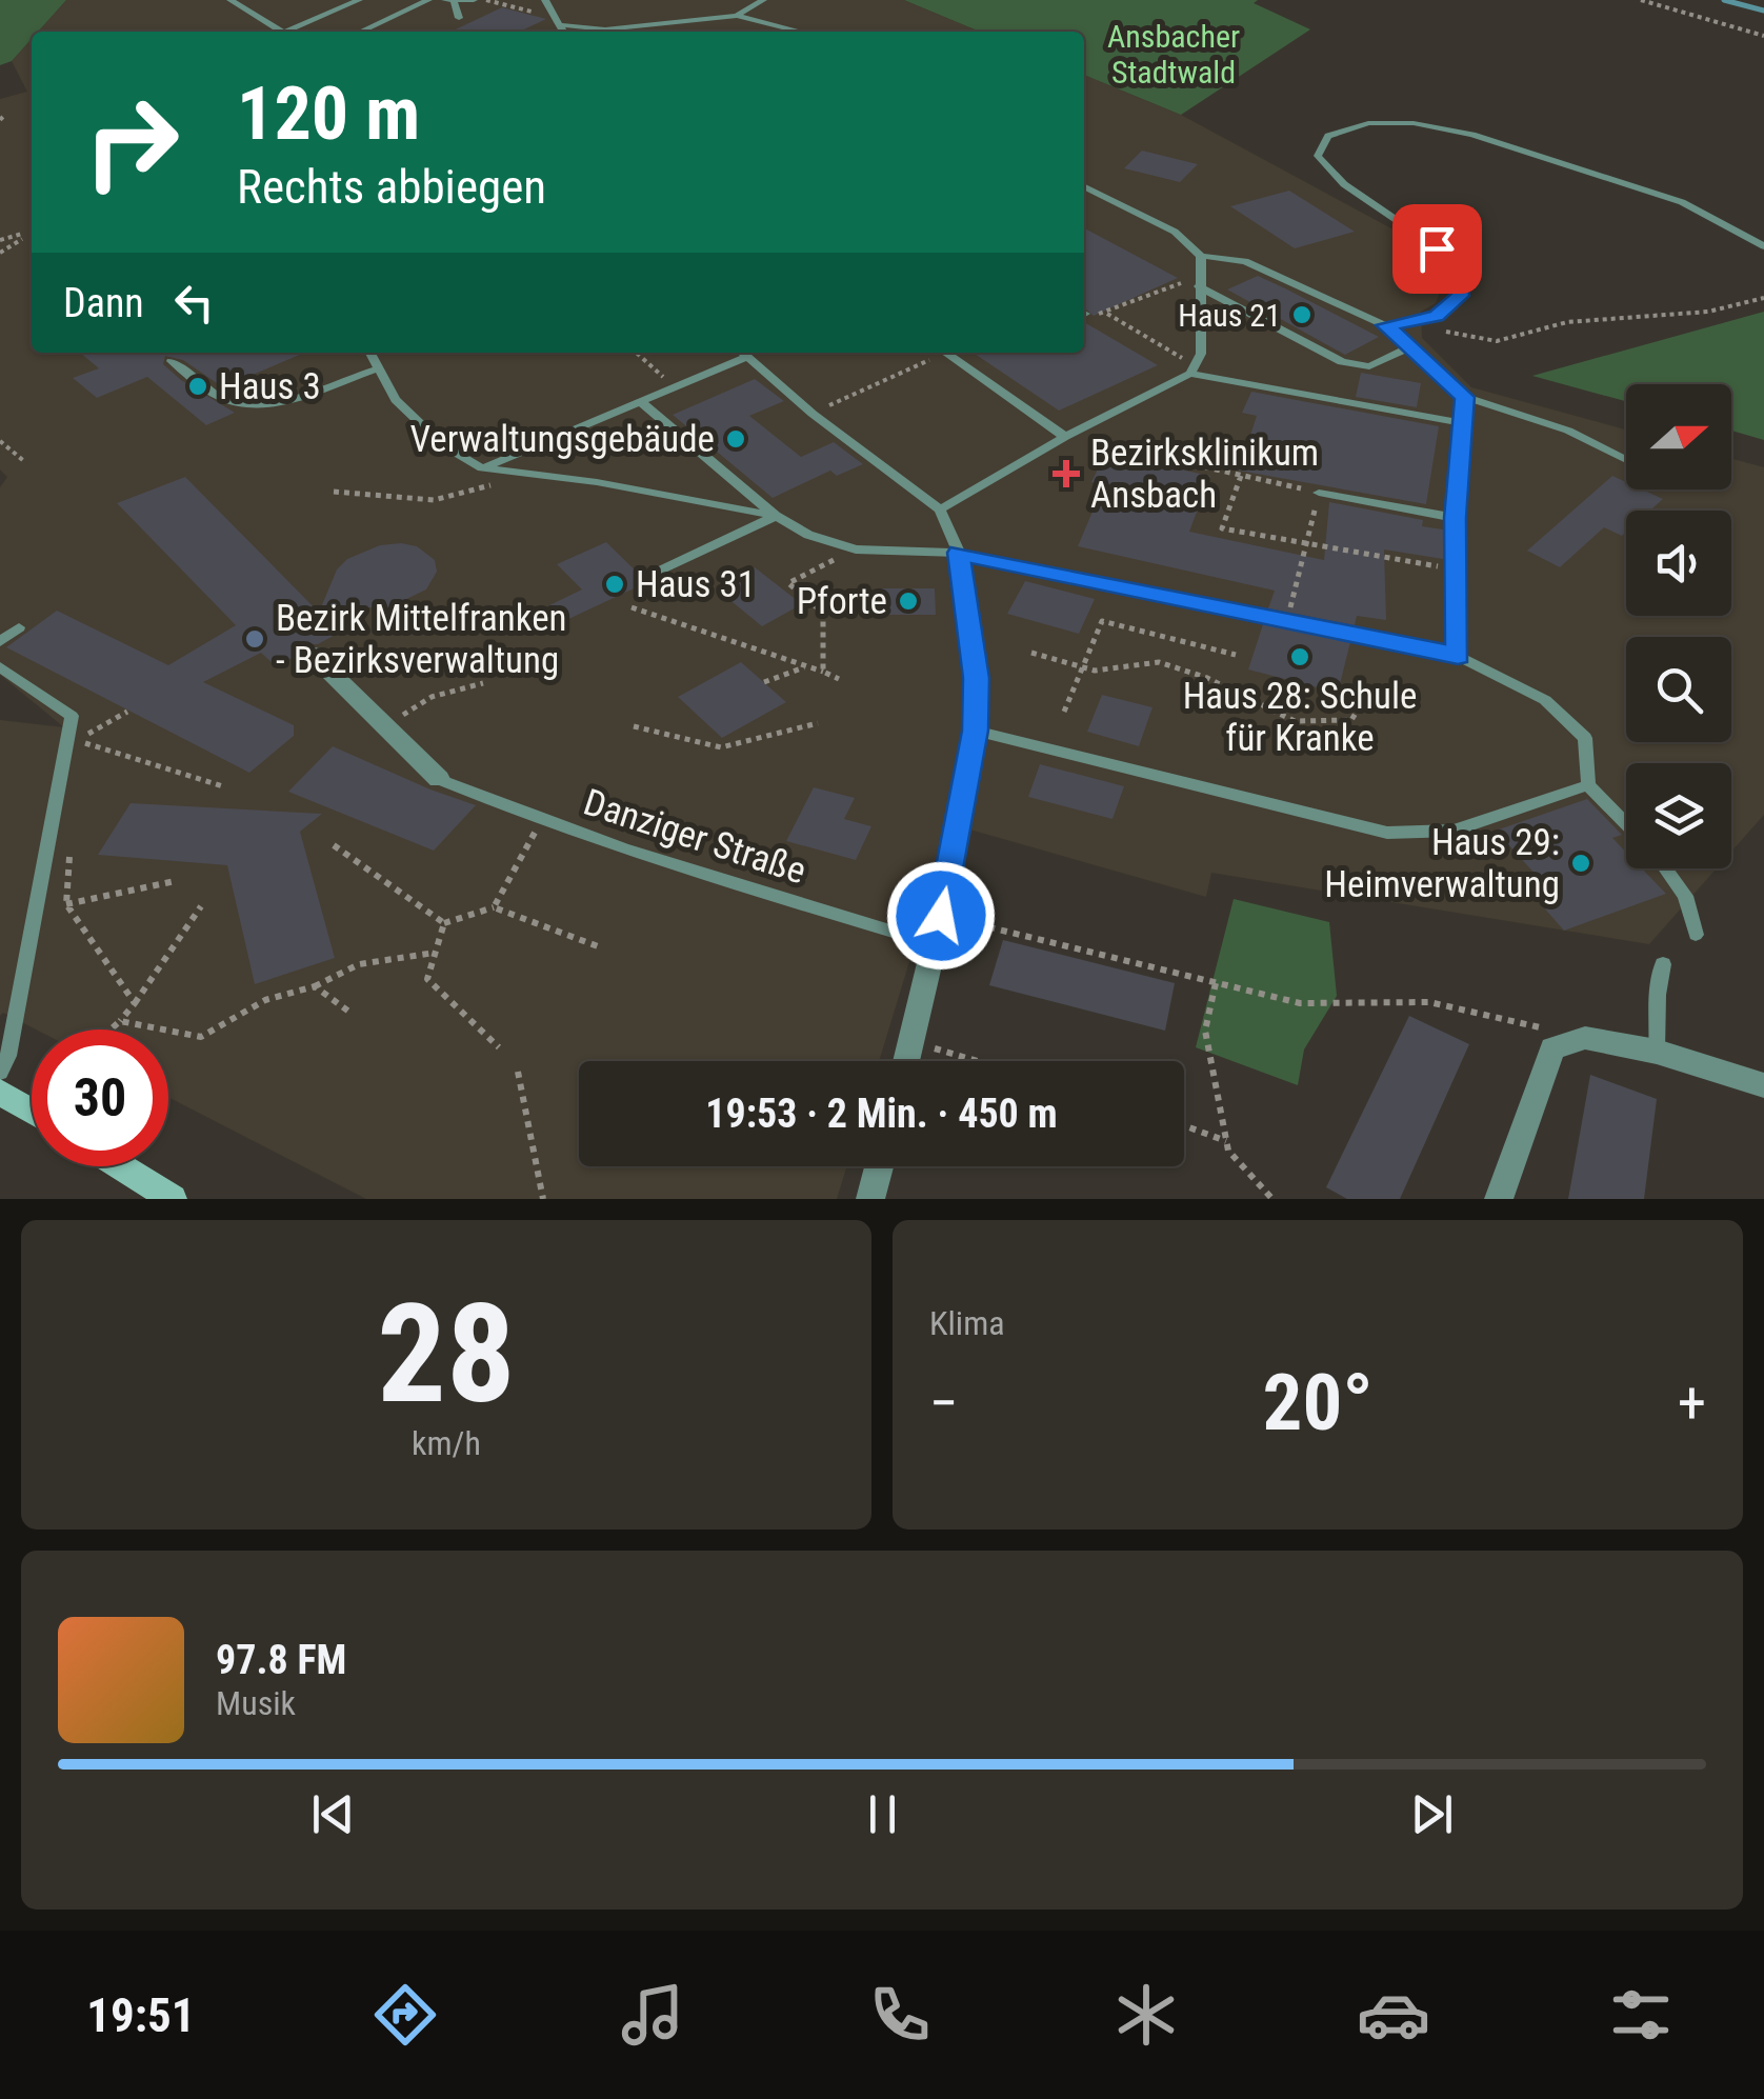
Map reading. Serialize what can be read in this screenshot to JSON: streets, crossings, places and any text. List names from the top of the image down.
{
  "streets": {
    "lane": ["Danziger Straße"]
  },
  "parks": ["Ansbacher Stadtwald"],
  "places": {
    "other": [
      "Haus 21",
      "Haus 3",
      "Verwaltungsgebäude",
      "Haus 31",
      "Pforte",
      "Bezirk Mittelfranken - Bezirksverwaltung",
      "Haus 28: Schule für Kranke",
      "Haus 29: Heimverwaltung"
    ],
    "health": ["Bezirksklinikum Ansbach"]
  },
  "north": "right",
  "page": {
    "turn": ["120 m", "Rechts abbiegen"],
    "then": "Dann",
    "limit": "30",
    "trip": "19:53 · 2 Min. · 450 m",
    "tile": [
      ["28", "km/h"],
      "Klima"
    ],
    "heat": ["−", "20°", "+"],
    "song": ["97.8 FM", "Musik"],
    "tabs": "19:51"
  }
}
